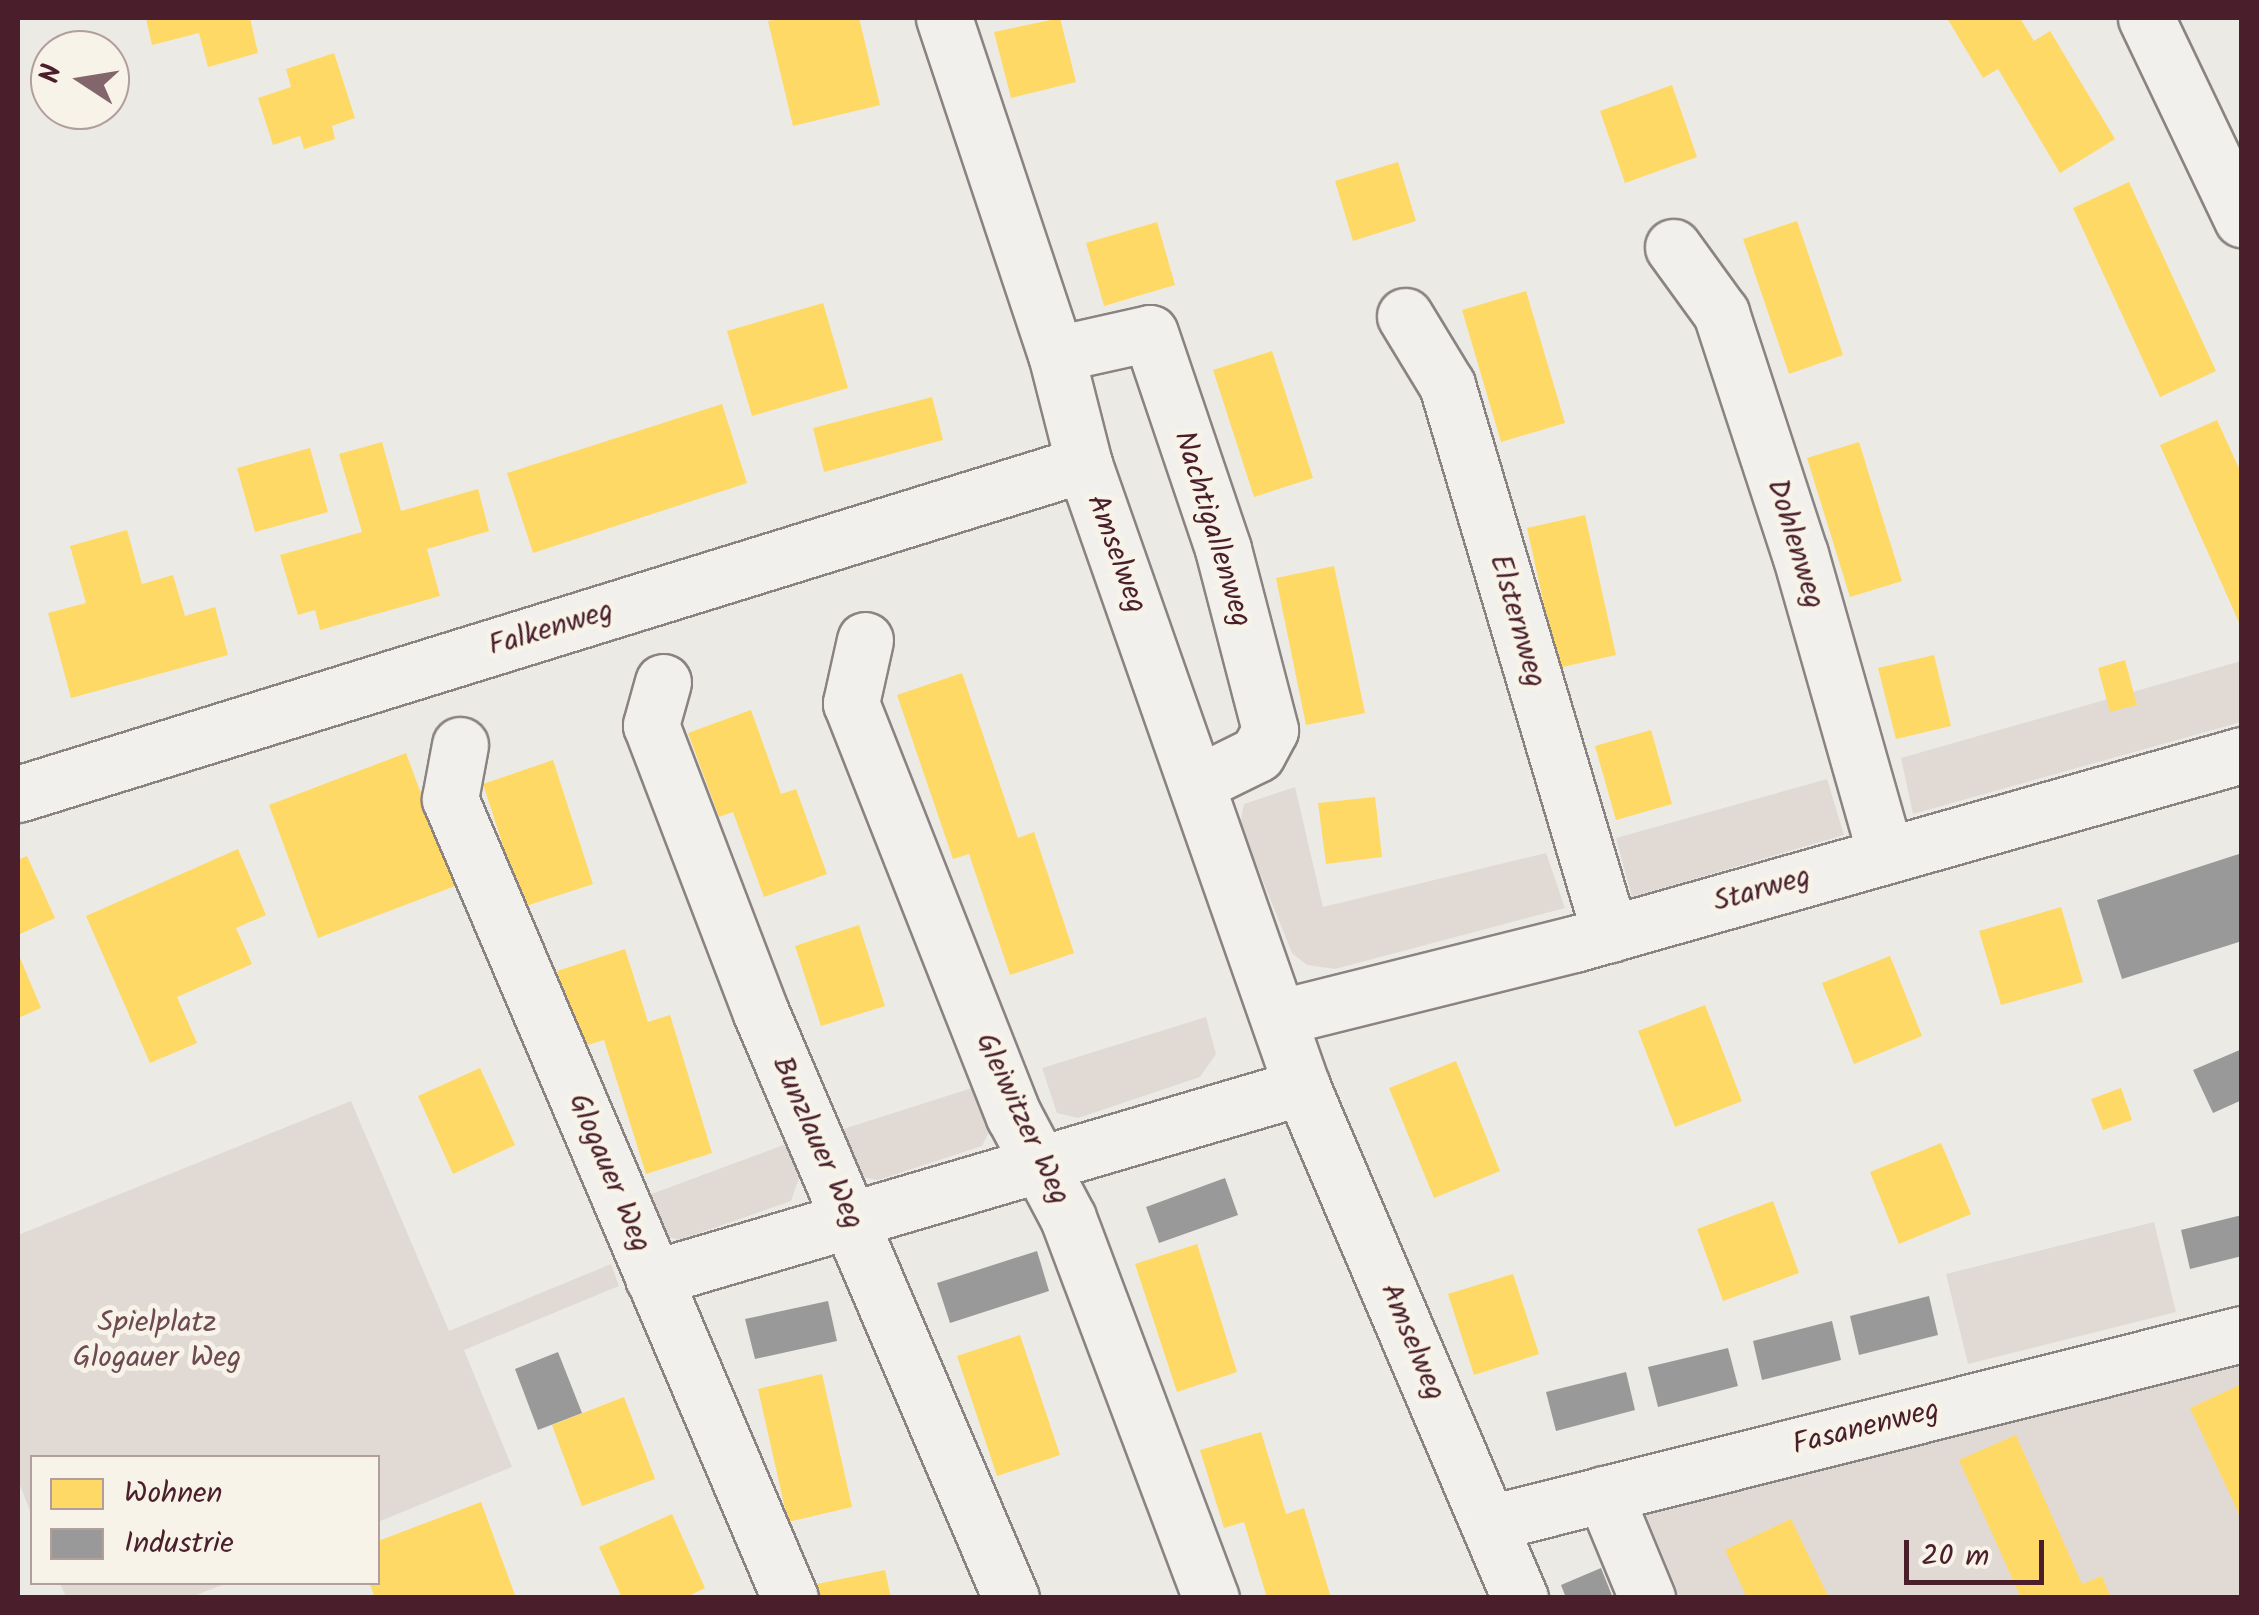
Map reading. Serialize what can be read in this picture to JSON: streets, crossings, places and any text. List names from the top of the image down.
{
  "streets": {
    "street": [
      "Nachtigallenweg",
      "Dohlenweg",
      "Amselweg",
      "Elsternweg",
      "Falkenweg",
      "Starweg",
      "Gleiwitzer Weg",
      "Bunzlauer Weg",
      "Glogauer Weg",
      "Fasanenweg"
    ]
  },
  "crossings": [
    ["Nachtigallenweg", "Amselweg"],
    ["Dohlenweg", "Starweg"],
    ["Amselweg", "Falkenweg"],
    ["Amselweg", "Starweg"],
    ["Amselweg", "Fasanenweg"],
    ["Elsternweg", "Starweg"]
  ],
  "parks": ["Spielplatz Glogauer Weg"],
  "legend": ["Wohnen", "Industrie"],
  "scale_bar": "20 m",
  "north": "left"
}
